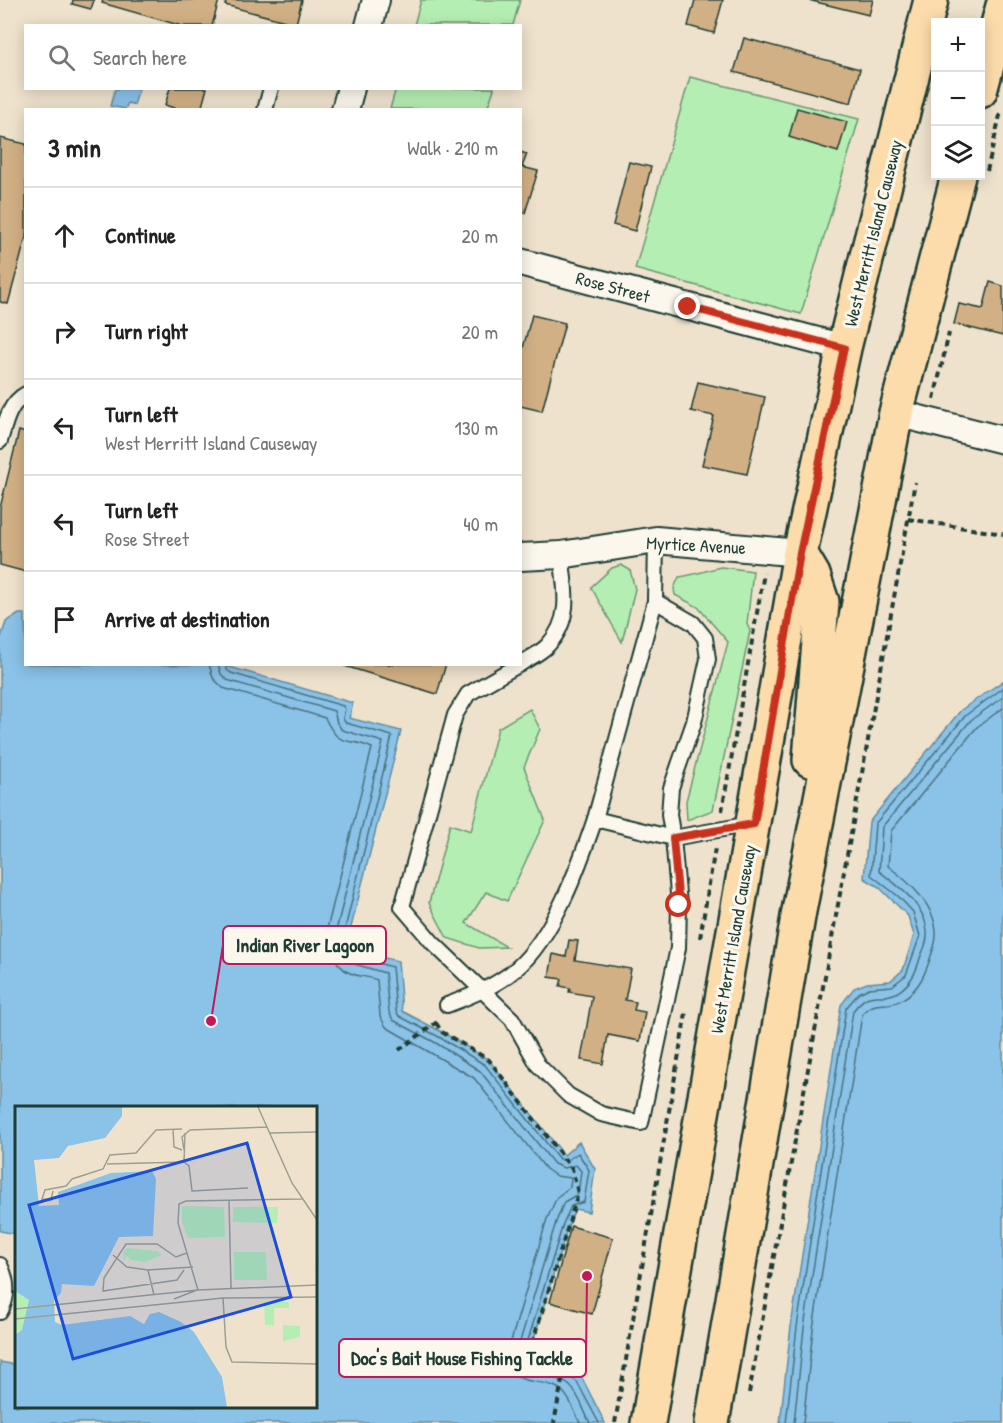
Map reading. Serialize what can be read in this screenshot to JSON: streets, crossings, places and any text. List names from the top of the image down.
{
  "streets": {
    "main road": ["West Merritt Island Causeway"],
    "street": ["Rose Street", "Myrtice Avenue"]
  },
  "crossings": [
    ["West Merritt Island Causeway", "Rose Street"],
    ["West Merritt Island Causeway", "Myrtice Avenue"]
  ],
  "places": ["Indian River Lagoon", "Doc's Bait House Fishing Tackle"],
  "page": {
    "map_buttons": ["+", "−"],
    "search": "Search here",
    "heading": ["3 min", "Walk · 210 m"],
    "list": [
      ["Continue", "20 m"],
      ["Turn right", "20 m"],
      ["Turn left", "West Merritt Island Causeway", "130 m"],
      ["Turn left", "Rose Street", "40 m"],
      "Arrive at destination"
    ]
  }
}
